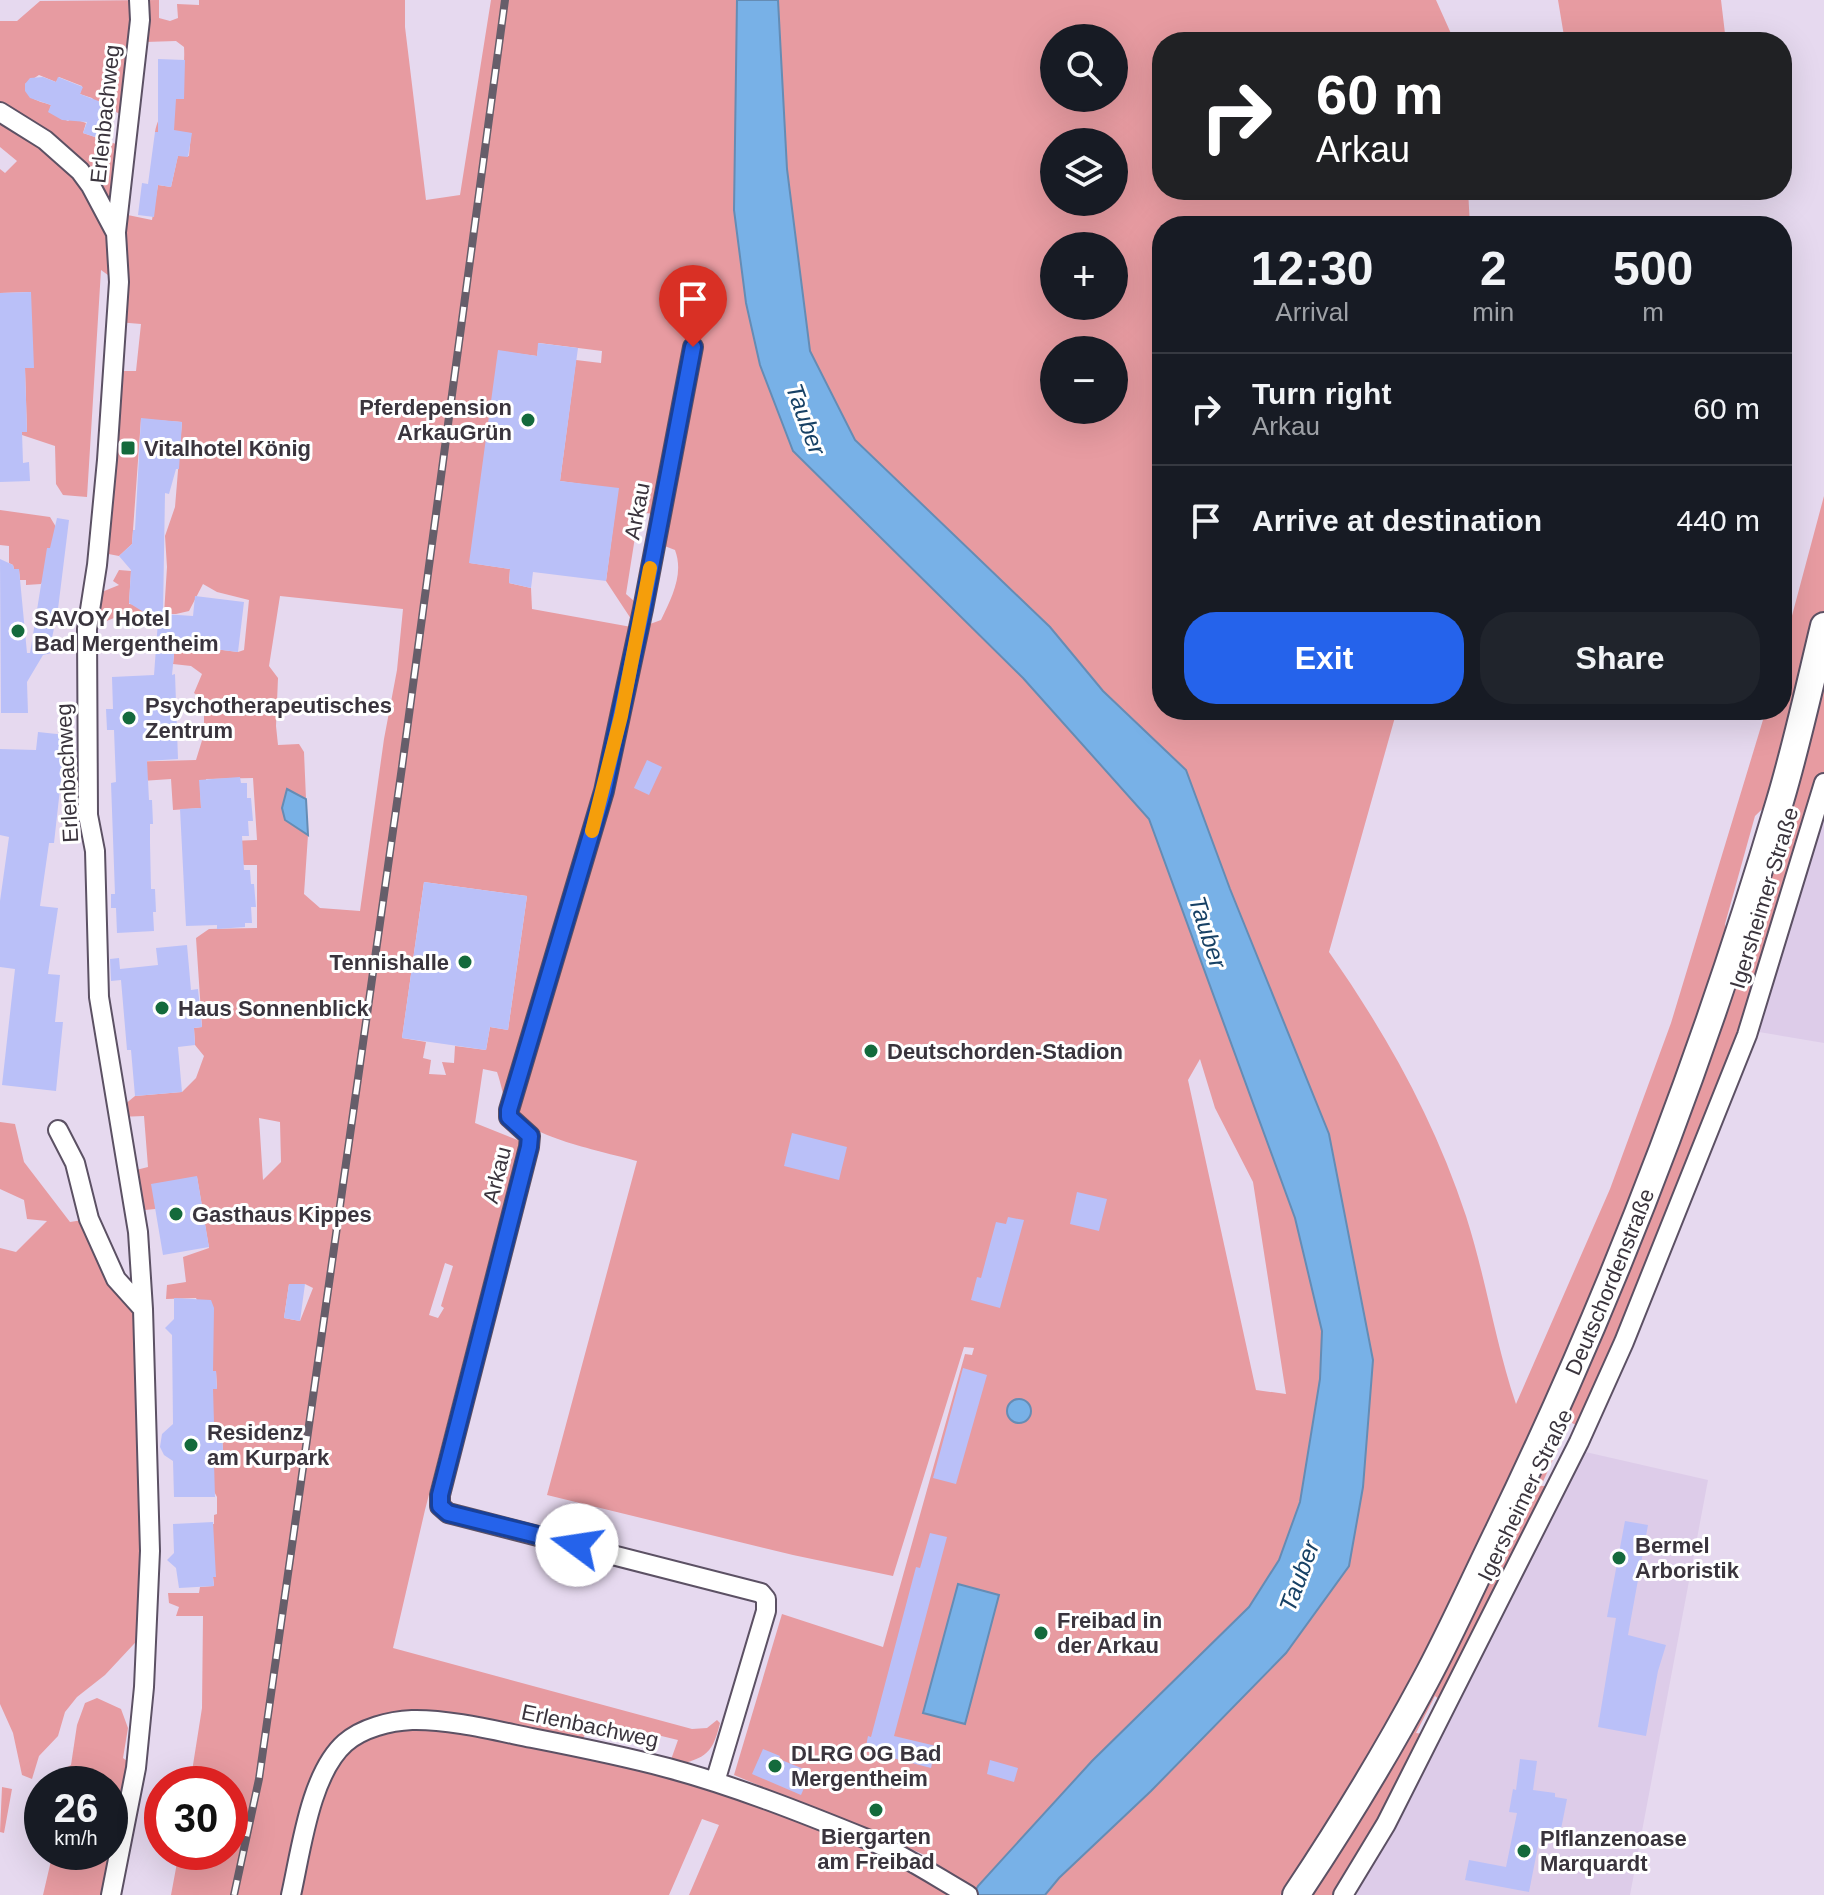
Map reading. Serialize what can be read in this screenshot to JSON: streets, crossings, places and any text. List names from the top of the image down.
{
  "streets": {
    "street": [
      "Erlenbachweg",
      "Arkau",
      "Igersheimer Straße",
      "Deutschordenstraße"
    ]
  },
  "crossings": [
    ["Erlenbachweg", "Arkau"]
  ],
  "water": ["Tauber"],
  "places": {
    "other": [
      "Pferdepension ArkauGrün",
      "SAVOY Hotel Bad Mergentheim",
      "Psychotherapeutisches Zentrum",
      "Tennishalle",
      "Haus Sonnenblick",
      "Deutschorden-Stadion",
      "Gasthaus Kippes",
      "Residenz am Kurpark",
      "Bermel Arboristik",
      "Freibad in der Arkau",
      "DLRG OG Bad Mergentheim",
      "Biergarten am Freibad",
      "Plflanzenoase Marquardt"
    ],
    "transit": ["Vitalhotel König"]
  },
  "page": {
    "map_buttons": ["+", "−"],
    "turn": ["60 m", "Arkau"],
    "eta": [
      "12:30",
      "Arrival",
      "2",
      "min",
      "500",
      "m"
    ],
    "list": [
      {
        "name": "Turn right",
        "note": "Arkau",
        "value": "60 m"
      },
      {
        "name": "Arrive at destination",
        "value": "440 m"
      }
    ],
    "buttons": ["Exit", "Share"],
    "speed": "26 km/h",
    "limit": "30"
  }
}
